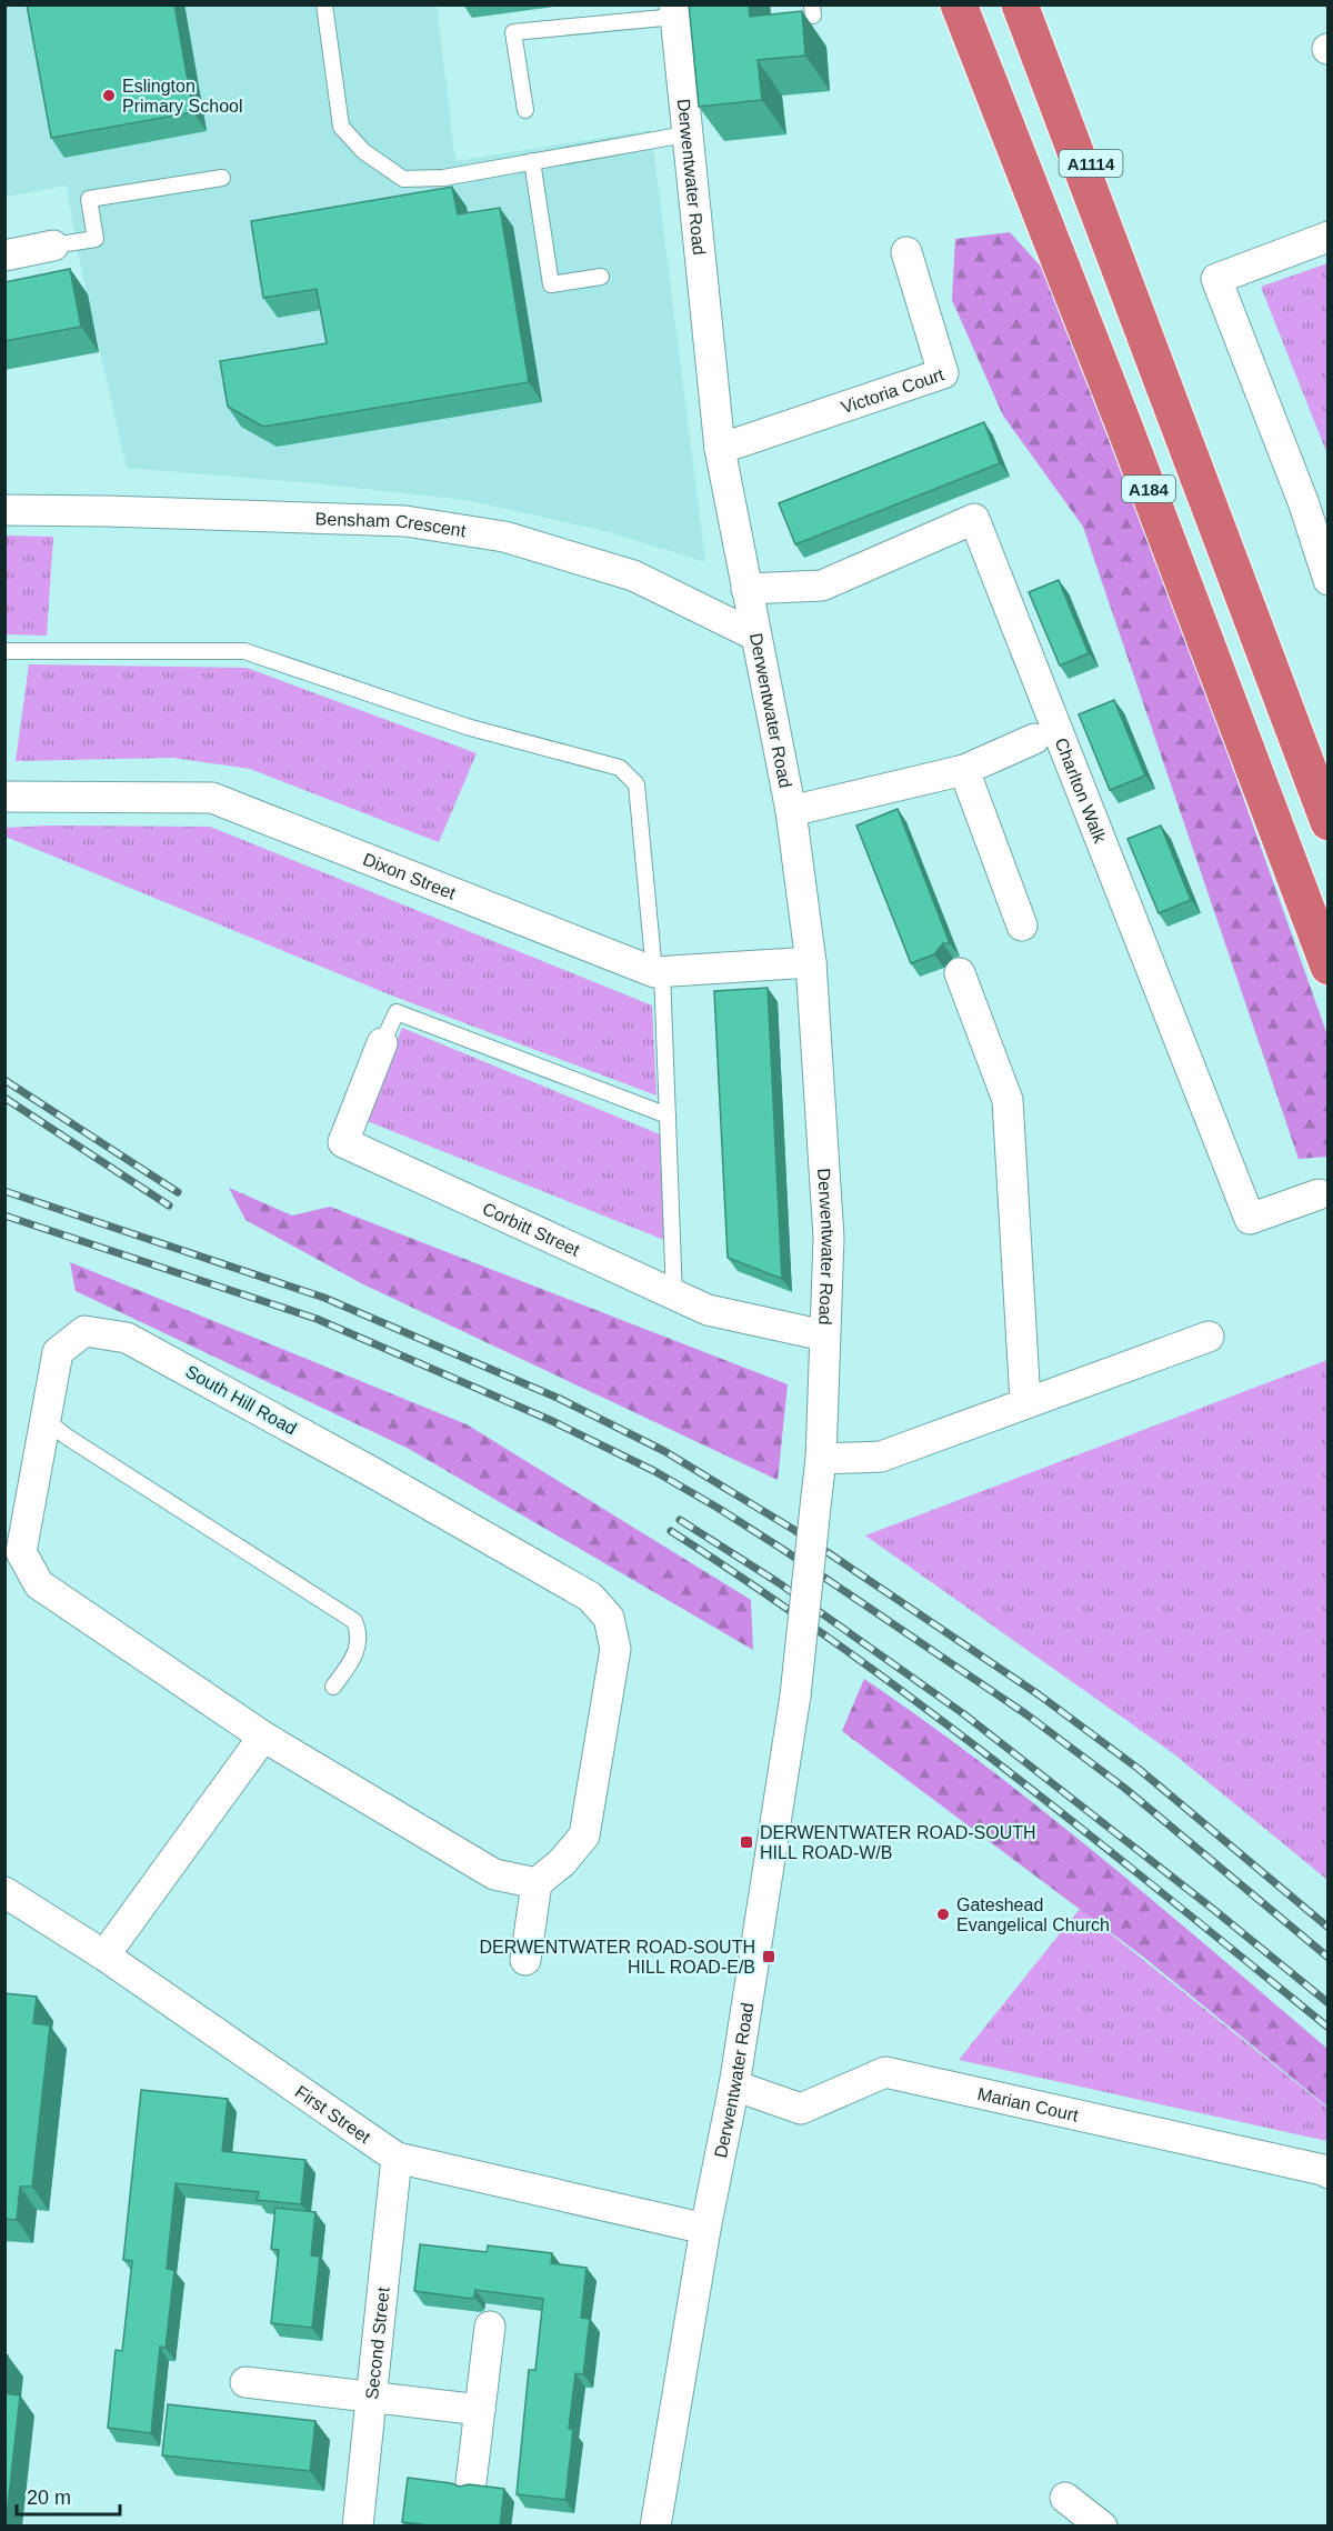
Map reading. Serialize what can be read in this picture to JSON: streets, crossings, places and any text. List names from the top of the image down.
{
  "streets": {
    "highway": ["A1114", "A184"],
    "street": [
      "Derwentwater Road",
      "Victoria Court",
      "Bensham Crescent",
      "Charlton Walk",
      "Dixon Street",
      "Corbitt Street",
      "South Hill Road",
      "Marian Court",
      "First Street",
      "Second Street"
    ]
  },
  "crossings": [
    ["A1114", "A184"],
    ["Derwentwater Road", "Victoria Court"],
    ["Derwentwater Road", "Bensham Crescent"],
    ["Derwentwater Road", "Charlton Walk"],
    ["Derwentwater Road", "Dixon Street"],
    ["Derwentwater Road", "Corbitt Street"],
    ["Derwentwater Road", "Marian Court"],
    ["Derwentwater Road", "First Street"],
    ["First Street", "Second Street"]
  ],
  "places": {
    "other": ["Eslington Primary School", "Gateshead Evangelical Church"],
    "transit": ["DERWENTWATER ROAD-SOUTH HILL ROAD-W/B", "DERWENTWATER ROAD-SOUTH HILL ROAD-E/B"]
  },
  "scale_bar": "20 m"
}
